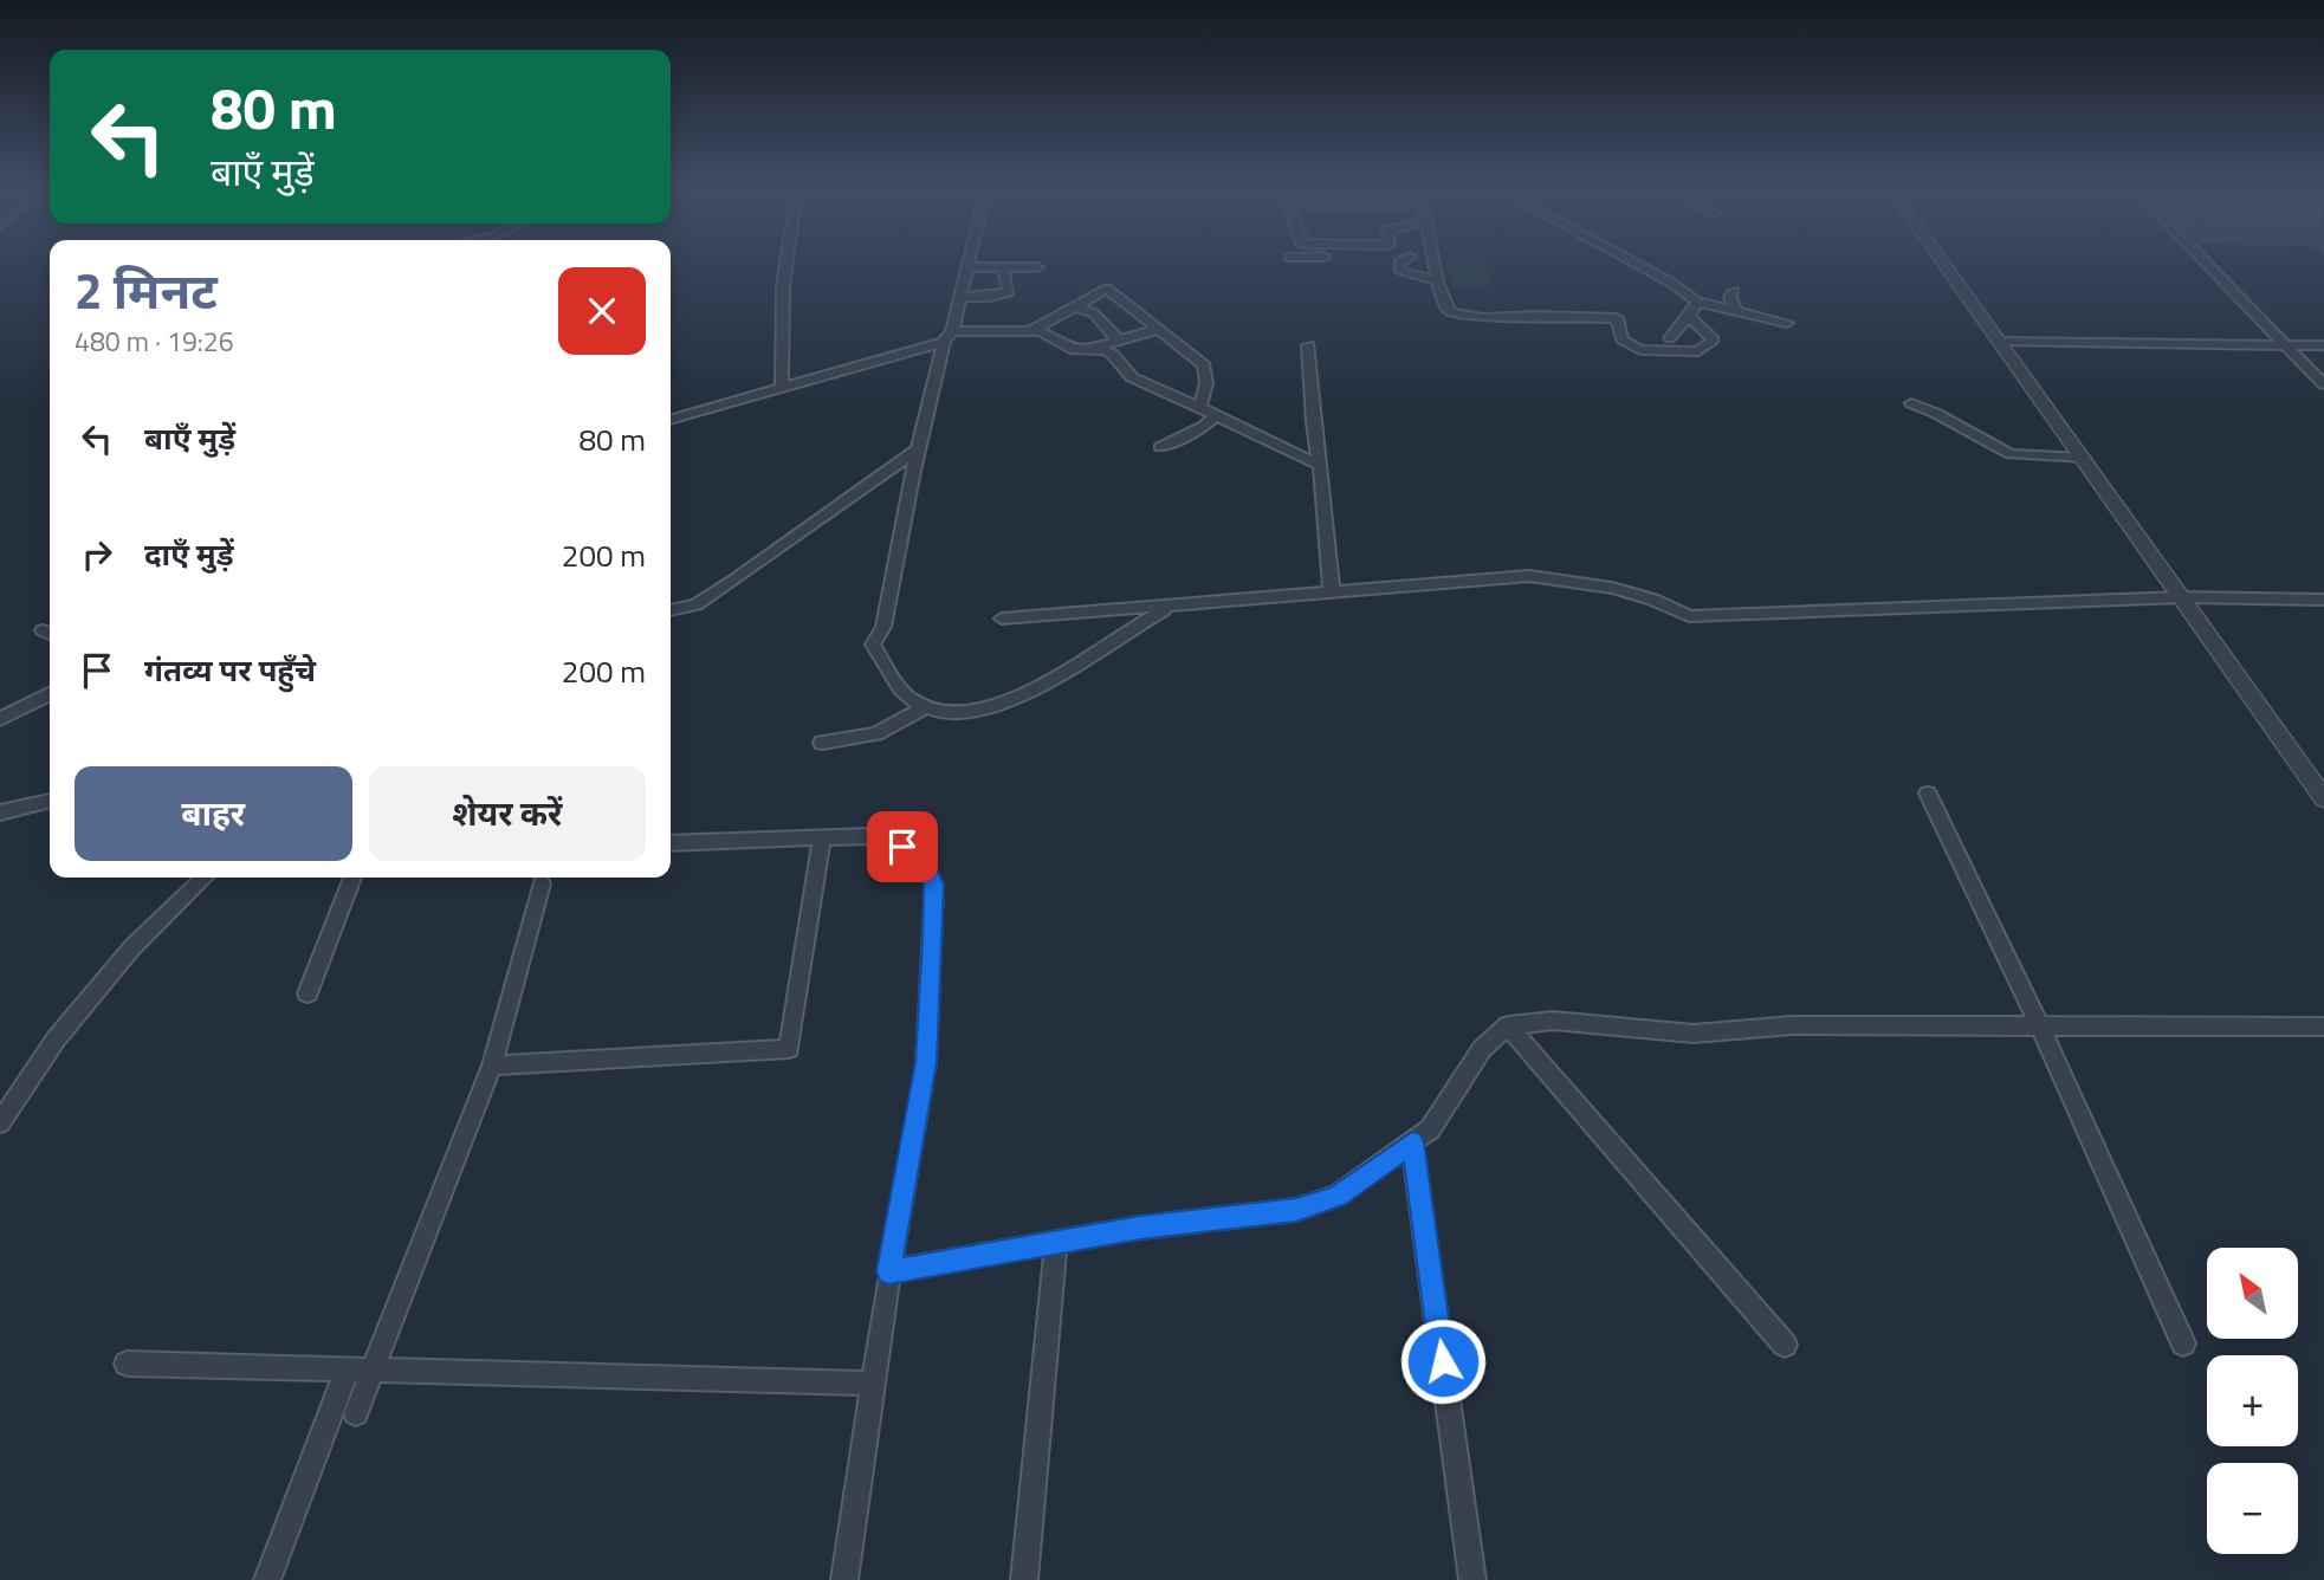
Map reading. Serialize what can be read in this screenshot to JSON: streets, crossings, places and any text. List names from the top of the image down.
{
  "north": "top left",
  "page": {
    "turn": ["80 m", "बाएँ मुड़ें"],
    "heading": ["2 मिनट", "480 m · 19:26"],
    "list": [
      {
        "name": "बाएँ मुड़ें",
        "value": "80 m"
      },
      {
        "name": "दाएँ मुड़ें",
        "value": "200 m"
      },
      {
        "name": "गंतव्य पर पहुँचे",
        "value": "200 m"
      }
    ],
    "buttons": ["बाहर", "शेयर करें"],
    "map_buttons": ["+", "−"]
  }
}
